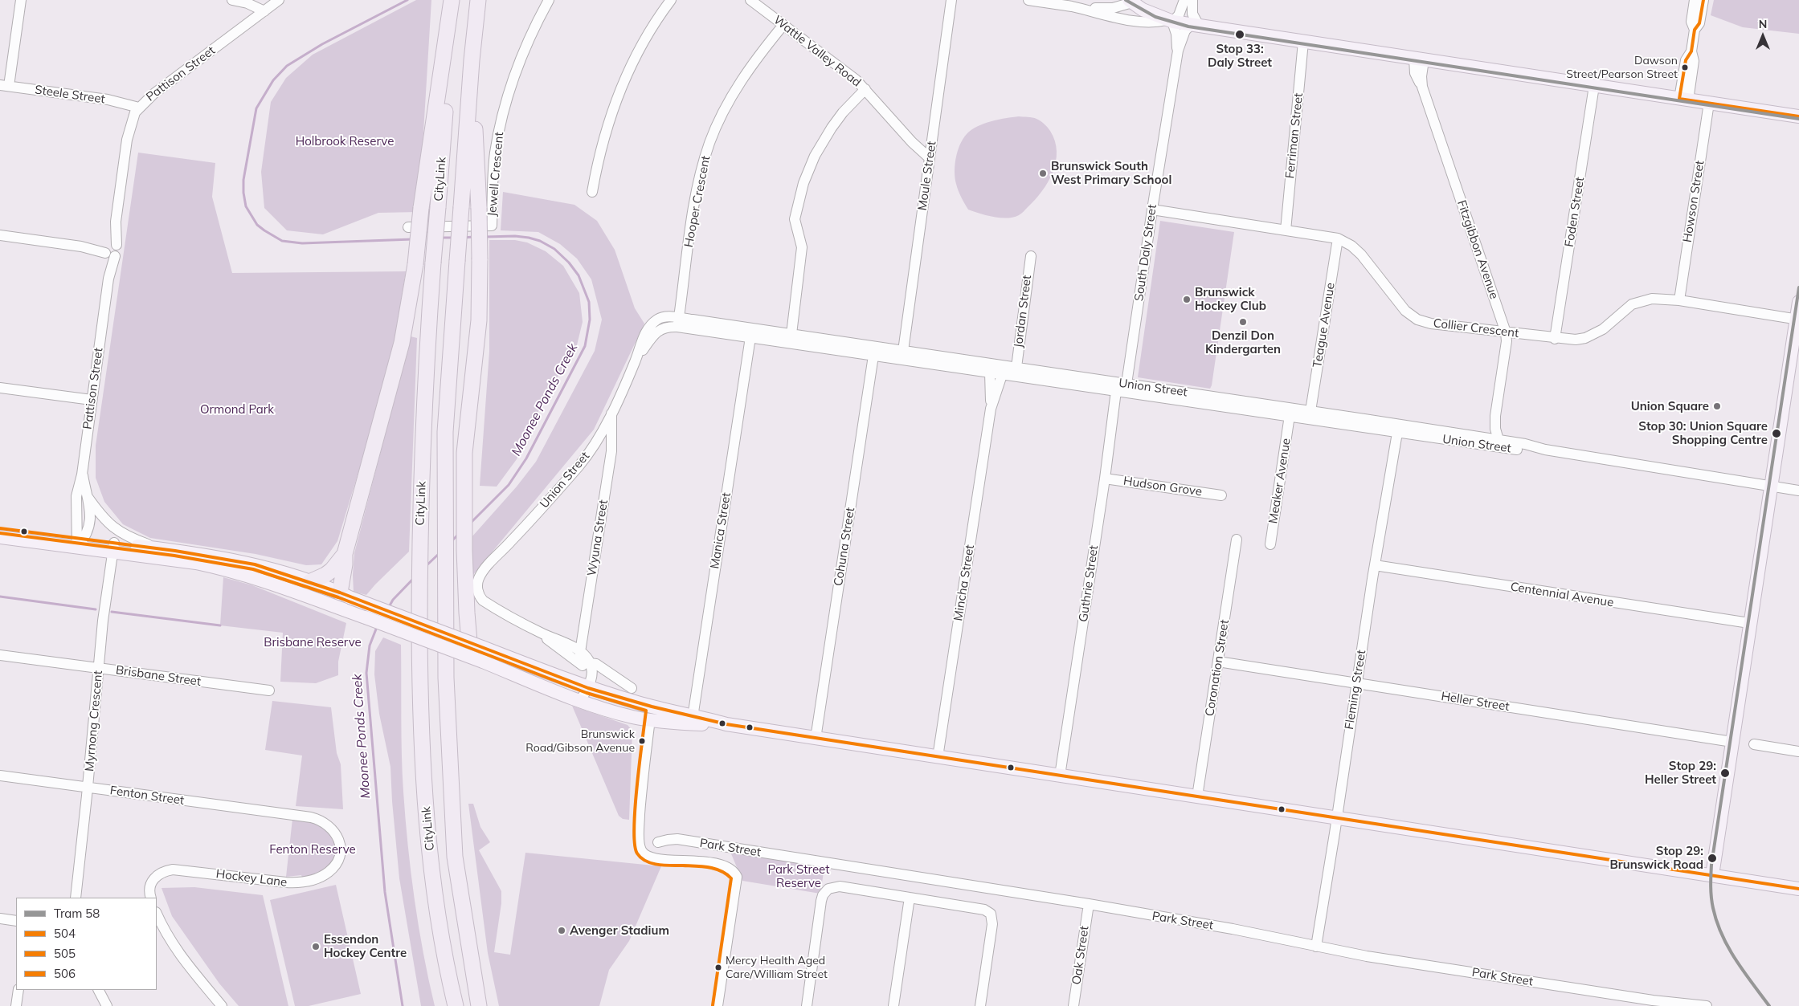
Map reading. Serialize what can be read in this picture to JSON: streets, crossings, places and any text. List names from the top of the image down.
{
  "streets": {
    "highway": ["CityLink"],
    "street": [
      "Wattle Valley Road",
      "Pattison Street",
      "Steele Street",
      "Ferriman Street",
      "Jewell Crescent",
      "Moule Street",
      "Hooper Crescent",
      "Howson Street",
      "Foden Street",
      "Fitzgibbon Avenue",
      "South Daly Street",
      "Jordan Street",
      "Teague Avenue",
      "Collier Crescent",
      "Union Street",
      "Meaker Avenue",
      "Hudson Grove",
      "Manica Street",
      "Wyuna Street",
      "Cohuna Street",
      "Mincha Street",
      "Guthrie Street",
      "Centennial Avenue",
      "Coronation Street",
      "Brisbane Street",
      "Fleming Street",
      "Heller Street",
      "Myrnong Crescent",
      "Fenton Street",
      "Park Street",
      "Hockey Lane",
      "Oak Street"
    ]
  },
  "crossings": [
    ["Wattle Valley Road", "Moule Street"],
    ["Wattle Valley Road", "Hooper Crescent"],
    ["Pattison Street", "Steele Street"],
    ["Ferriman Street", "Collier Crescent"],
    ["Moule Street", "Union Street"],
    ["Hooper Crescent", "Union Street"],
    ["Howson Street", "Collier Crescent"],
    ["Foden Street", "Collier Crescent"],
    ["Fitzgibbon Avenue", "Collier Crescent"],
    ["Fitzgibbon Avenue", "Union Street"],
    ["South Daly Street", "Collier Crescent"],
    ["South Daly Street", "Union Street"],
    ["Jordan Street", "Union Street"],
    ["Teague Avenue", "Collier Crescent"],
    ["Teague Avenue", "Union Street"],
    ["Union Street", "Meaker Avenue"],
    ["Union Street", "Manica Street"],
    ["Union Street", "Wyuna Street"],
    ["Union Street", "Cohuna Street"],
    ["Union Street", "Mincha Street"],
    ["Union Street", "Guthrie Street"],
    ["Union Street", "Fleming Street"],
    ["Hudson Grove", "Guthrie Street"],
    ["Centennial Avenue", "Fleming Street"],
    ["Coronation Street", "Heller Street"],
    ["Brisbane Street", "Myrnong Crescent"],
    ["Fleming Street", "Heller Street"],
    ["Fleming Street", "Park Street"],
    ["Myrnong Crescent", "Fenton Street"],
    ["Fenton Street", "Hockey Lane"],
    ["Park Street", "Oak Street"]
  ],
  "water": ["Moonee Ponds Creek"],
  "parks": [
    "Holbrook Reserve",
    "Ormond Park",
    "Brisbane Reserve",
    "Fenton Reserve",
    "Park Street Reserve"
  ],
  "places": [
    "Stop 33: Daly Street",
    "Dawson Street/Pearson Street",
    "Brunswick South West Primary School",
    "Brunswick Hockey Club",
    "Denzil Don Kindergarten",
    "Union Square",
    "Stop 30: Union Square Shopping Centre",
    "Brunswick Road/Gibson Avenue",
    "Stop 29: Heller Street",
    "Stop 29: Brunswick Road",
    "Avenger Stadium",
    "Essendon Hockey Centre",
    "Mercy Health Aged Care/William Street"
  ],
  "lines": [
    "tram line 58",
    "transit line 506",
    "transit line 504",
    "transit line 505"
  ],
  "legend": [
    "Tram 58",
    "504",
    "505",
    "506"
  ],
  "north": "top"
}
